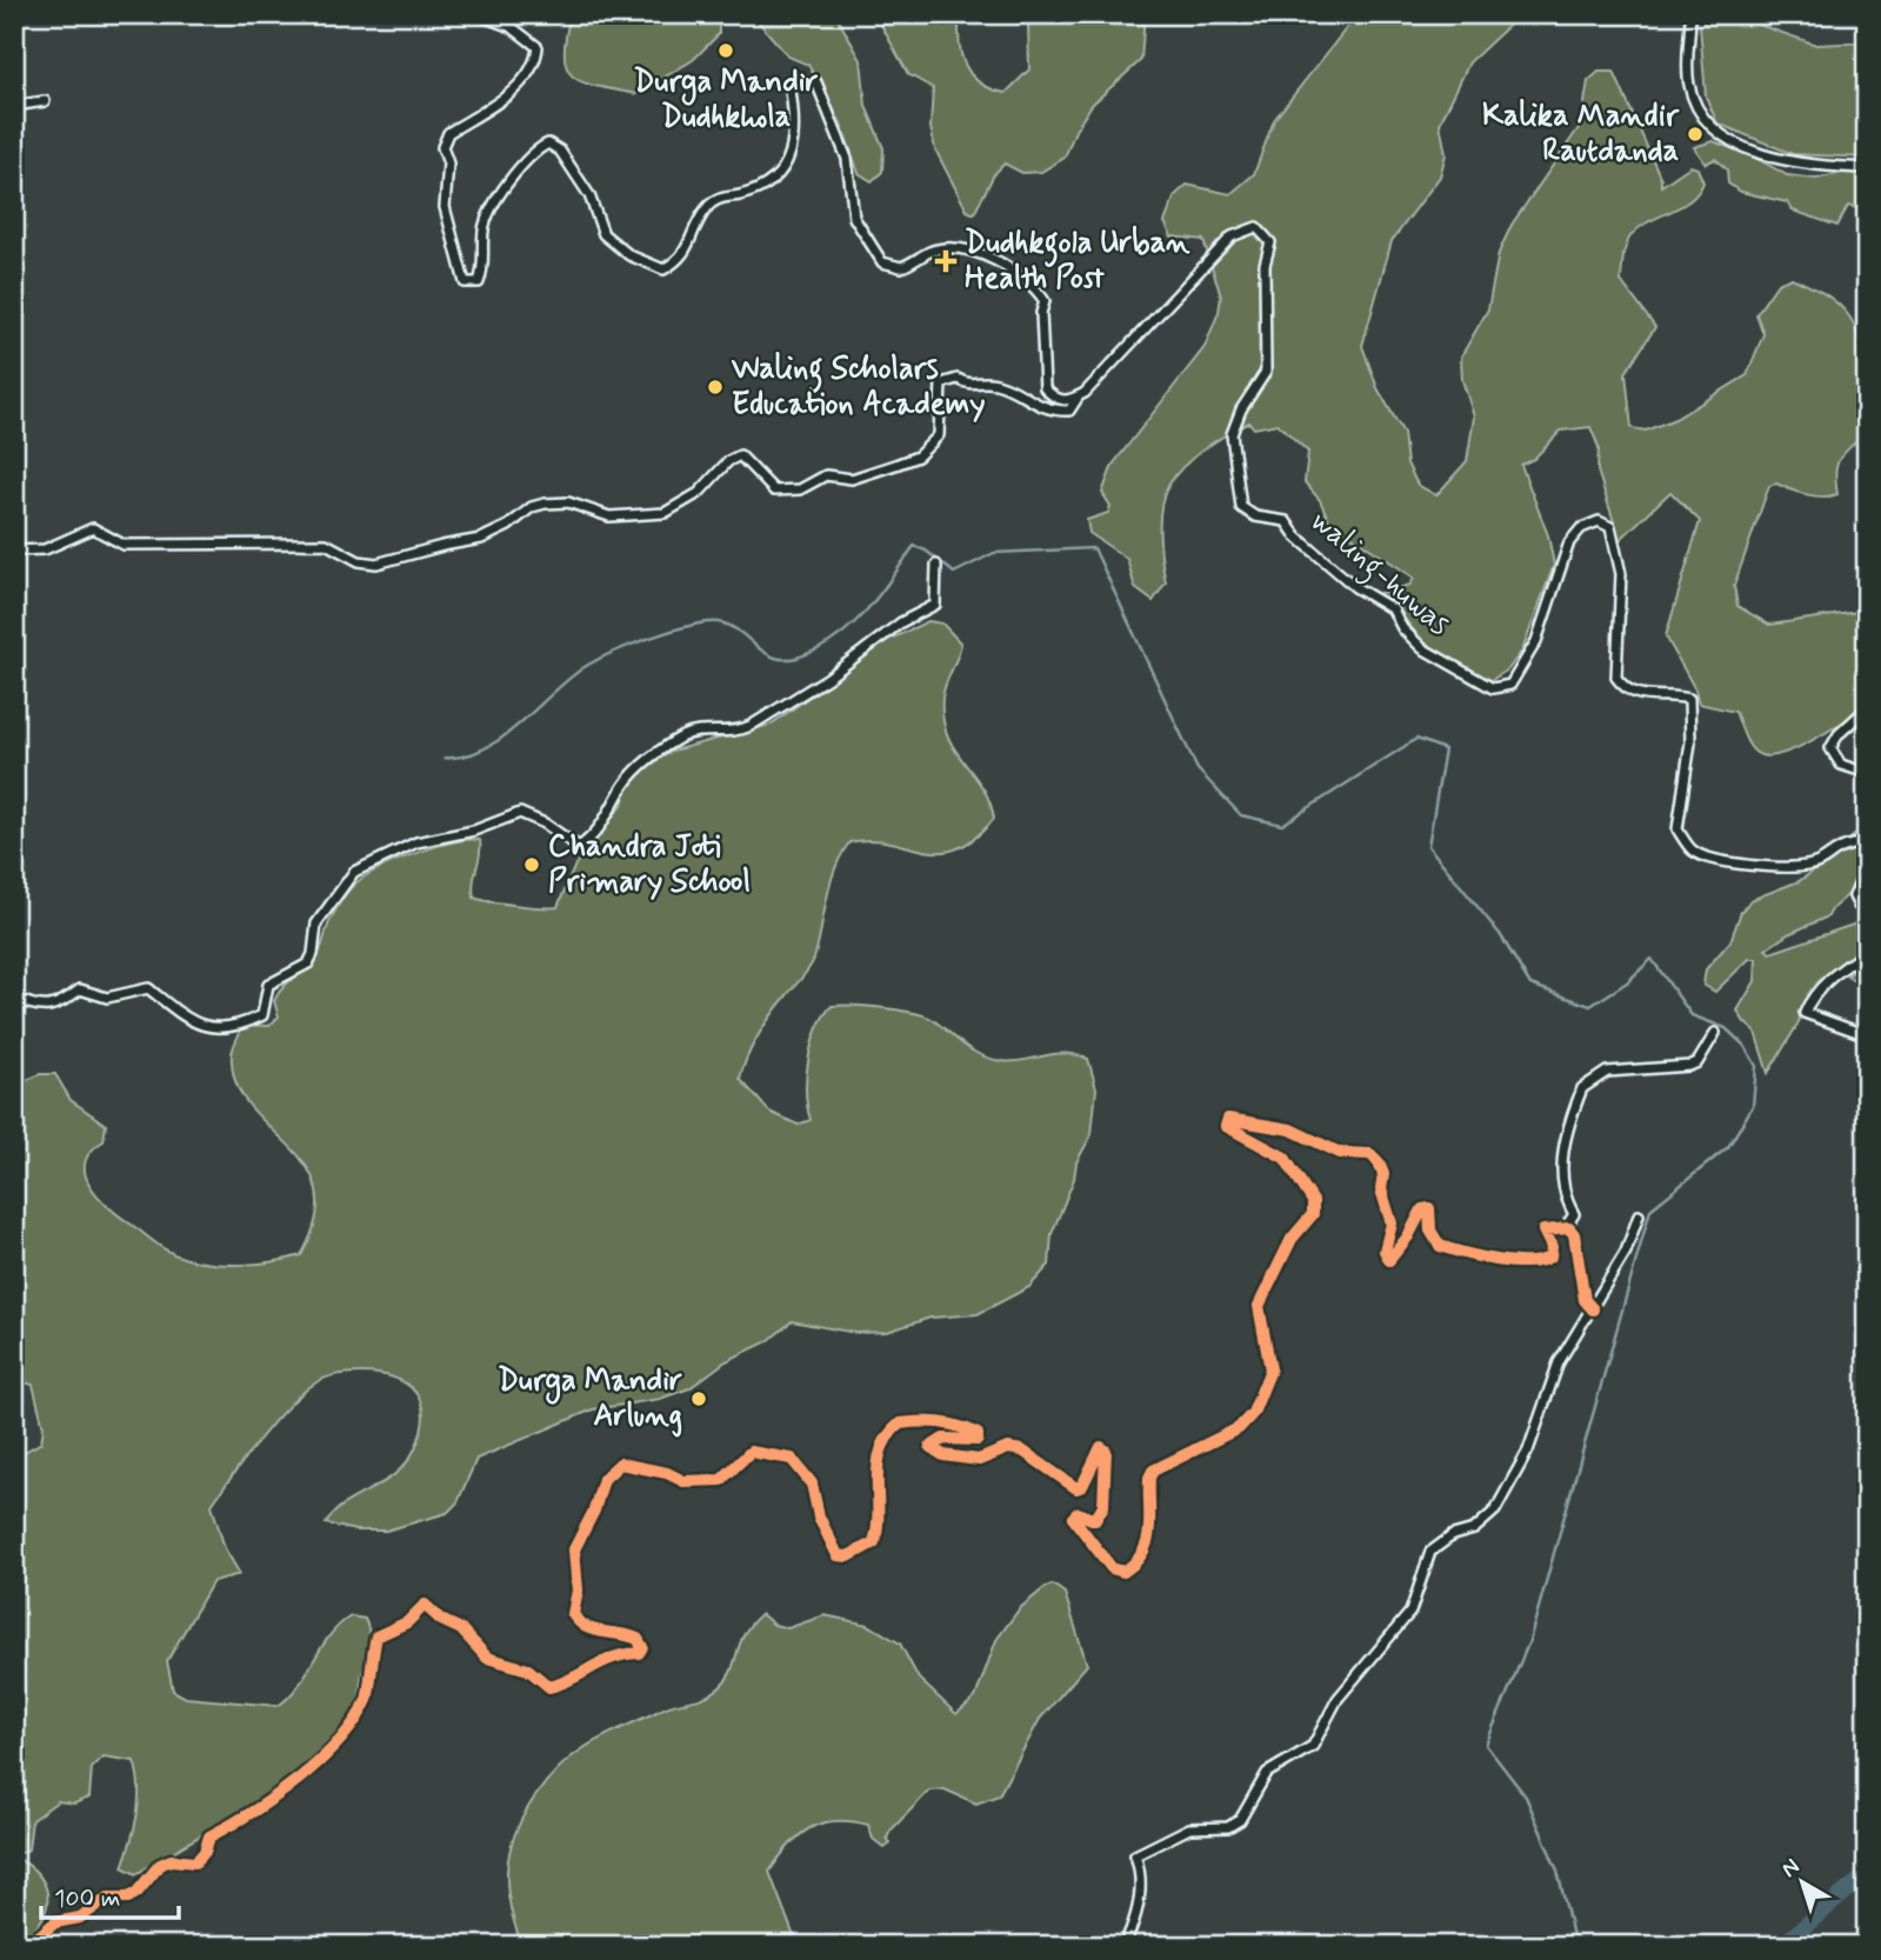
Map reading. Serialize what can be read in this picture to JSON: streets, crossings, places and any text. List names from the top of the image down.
{
  "streets": {
    "street": ["waling-huwas"]
  },
  "places": {
    "other": [
      "Durga Mandir Dudhkhola",
      "Kalika Mandir Rautdanda",
      "Waling Scholars Education Academy",
      "Chandra Joti Primary School",
      "Durga Mandir Arlung"
    ],
    "health": ["Dudhkgola Urban Health Post"]
  },
  "scale_bar": "100 m",
  "north": "top left"
}
